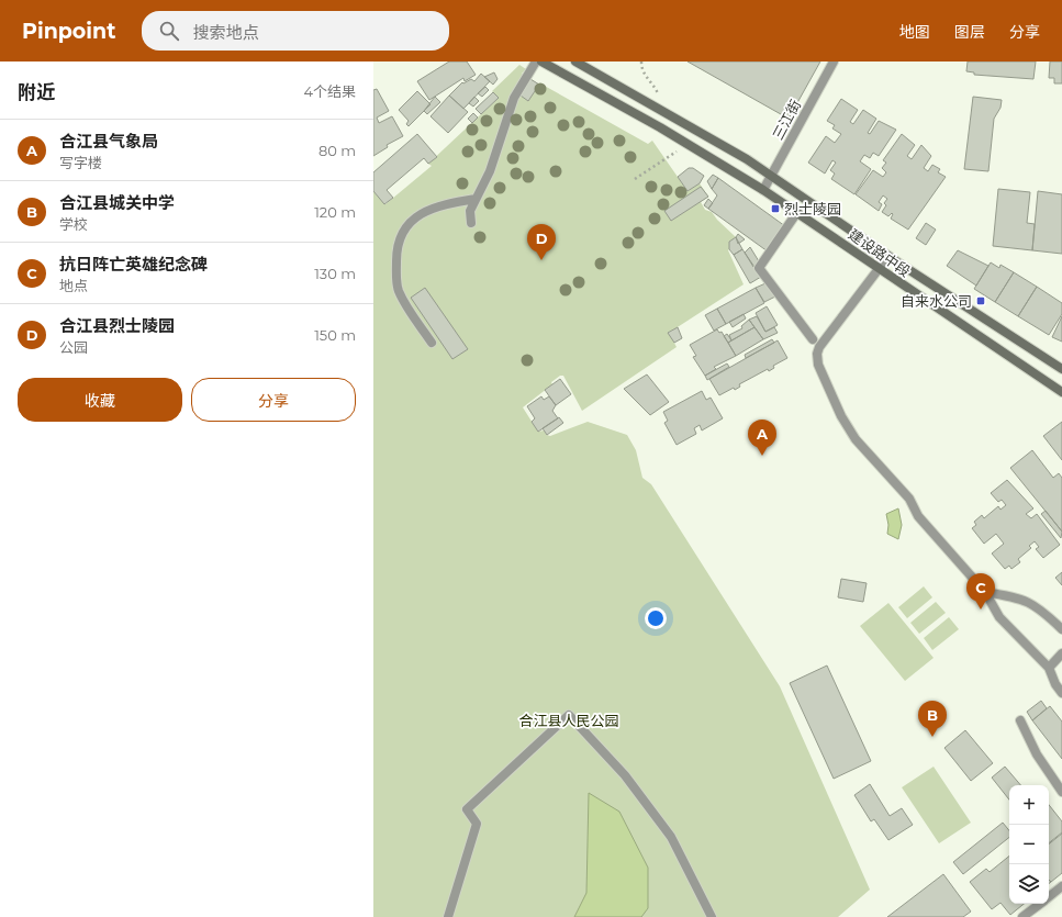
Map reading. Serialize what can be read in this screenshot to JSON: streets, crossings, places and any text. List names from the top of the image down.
{
  "streets": {
    "main road": ["建设路中段"],
    "street": ["三江街"]
  },
  "crossings": [
    ["三江街", "建设路中段"]
  ],
  "parks": ["合江县人民公园"],
  "places": {
    "transit": ["烈士陵园", "自来水公司"]
  },
  "page": {
    "header": "Pinpoint",
    "search": "搜索地点",
    "nav": ["地图", "图层", "分享"],
    "heading": ["附近", "4个结果"],
    "list": [
      {
        "mark": "A",
        "name": "合江县气象局",
        "note": "写字楼",
        "value": "80 m"
      },
      {
        "mark": "B",
        "name": "合江县城关中学",
        "note": "学校",
        "value": "120 m"
      },
      {
        "mark": "C",
        "name": "抗日阵亡英雄纪念碑",
        "note": "地点",
        "value": "130 m"
      },
      {
        "mark": "D",
        "name": "合江县烈士陵园",
        "note": "公园",
        "value": "150 m"
      }
    ],
    "pins": [
      "D",
      "A",
      "C",
      "B"
    ],
    "buttons": ["收藏", "分享"],
    "map_buttons": ["+", "−"]
  }
}
